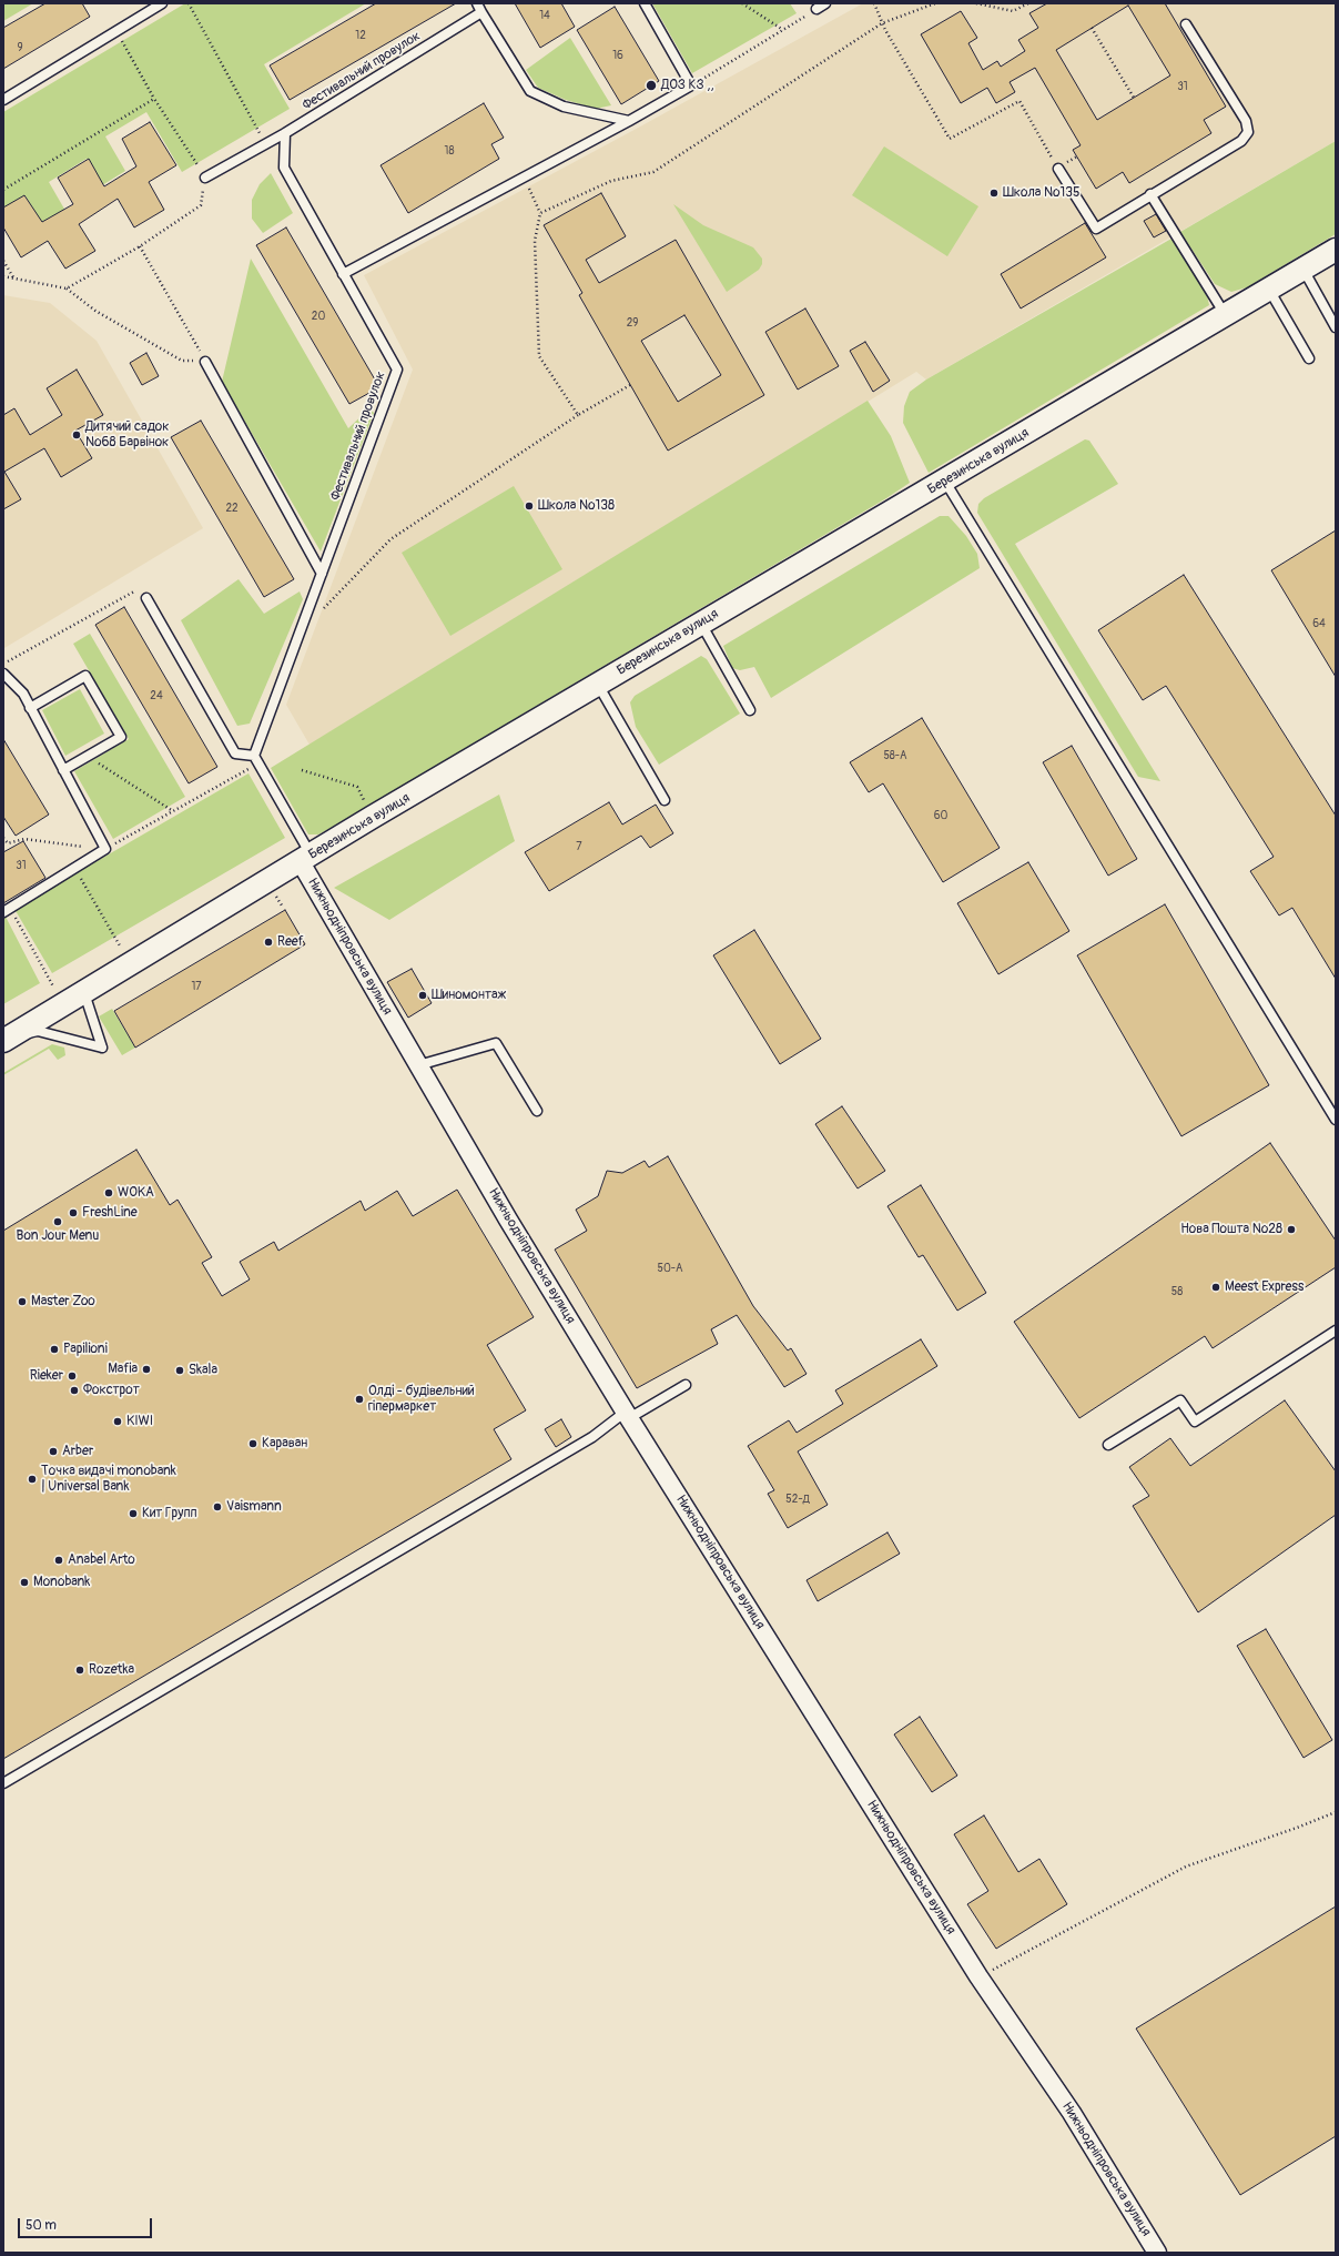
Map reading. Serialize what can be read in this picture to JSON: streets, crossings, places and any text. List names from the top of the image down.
{
  "streets": {
    "street": ["Березинська вулиця", "Нижньодніпровська вулиця"],
    "lane": ["Фестивальний провулок"]
  },
  "crossings": [
    ["Березинська вулиця", "Нижньодніпровська вулиця"]
  ],
  "places": [
    "ДОЗ КЗ ,,",
    "Школа №135",
    "Дитячий садок №68 Барвінок",
    "Школа №138",
    "Reef",
    "Шиномонтаж",
    "WOKA",
    "FreshLine",
    "Bon Jour Menu",
    "Нова Пошта №28",
    "Meest Express",
    "Master Zoo",
    "Papilioni",
    "Mafia",
    "Skala",
    "Rieker",
    "Фокстрот",
    "Олді - будівельний гіпермаркет",
    "KIWI",
    "Караван",
    "Arber",
    "Точка видачі monobank | Universal Bank",
    "Vaismann",
    "Кит Групп",
    "Anabel Arto",
    "Monobank",
    "Rozetka"
  ],
  "house_numbers": [
    "14",
    "12",
    "9",
    "16",
    "31",
    "18",
    "20",
    "29",
    "22",
    "64",
    "24",
    "58-А",
    "60",
    "7",
    "31",
    "17",
    "50-А",
    "58",
    "52-Д"
  ],
  "scale_bar": "50 m"
}
